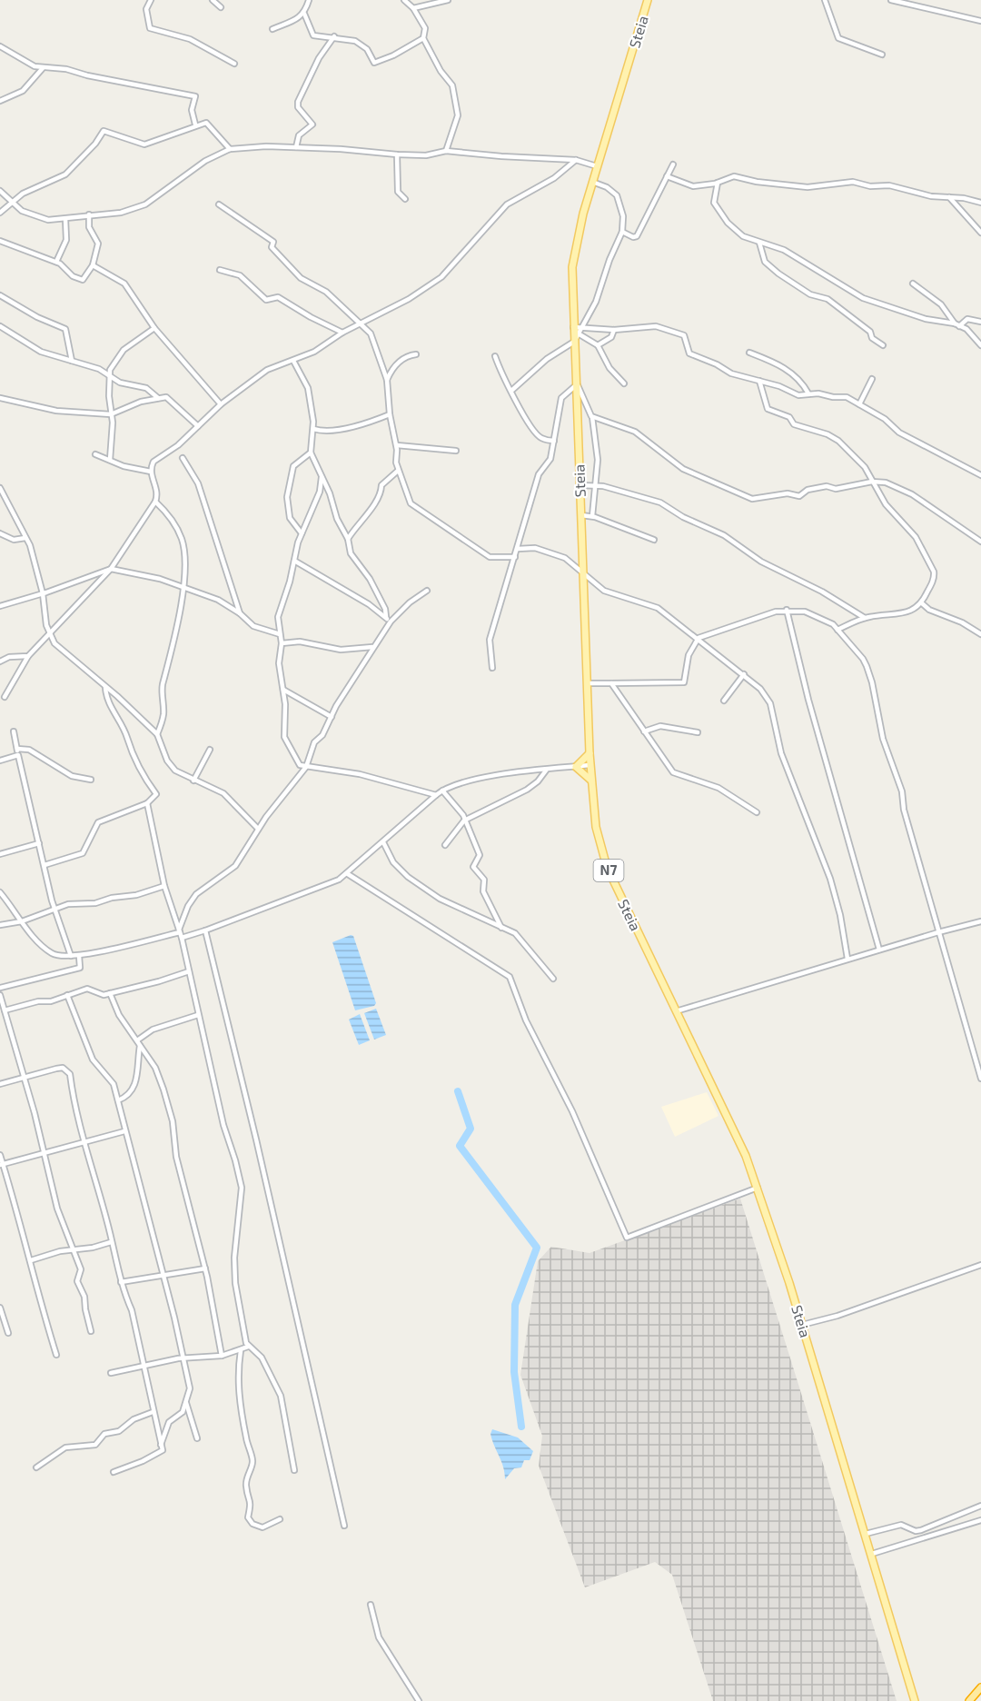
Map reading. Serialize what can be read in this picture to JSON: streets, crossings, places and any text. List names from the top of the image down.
{
  "streets": {
    "main road": ["Steia", "N7"]
  }
}
